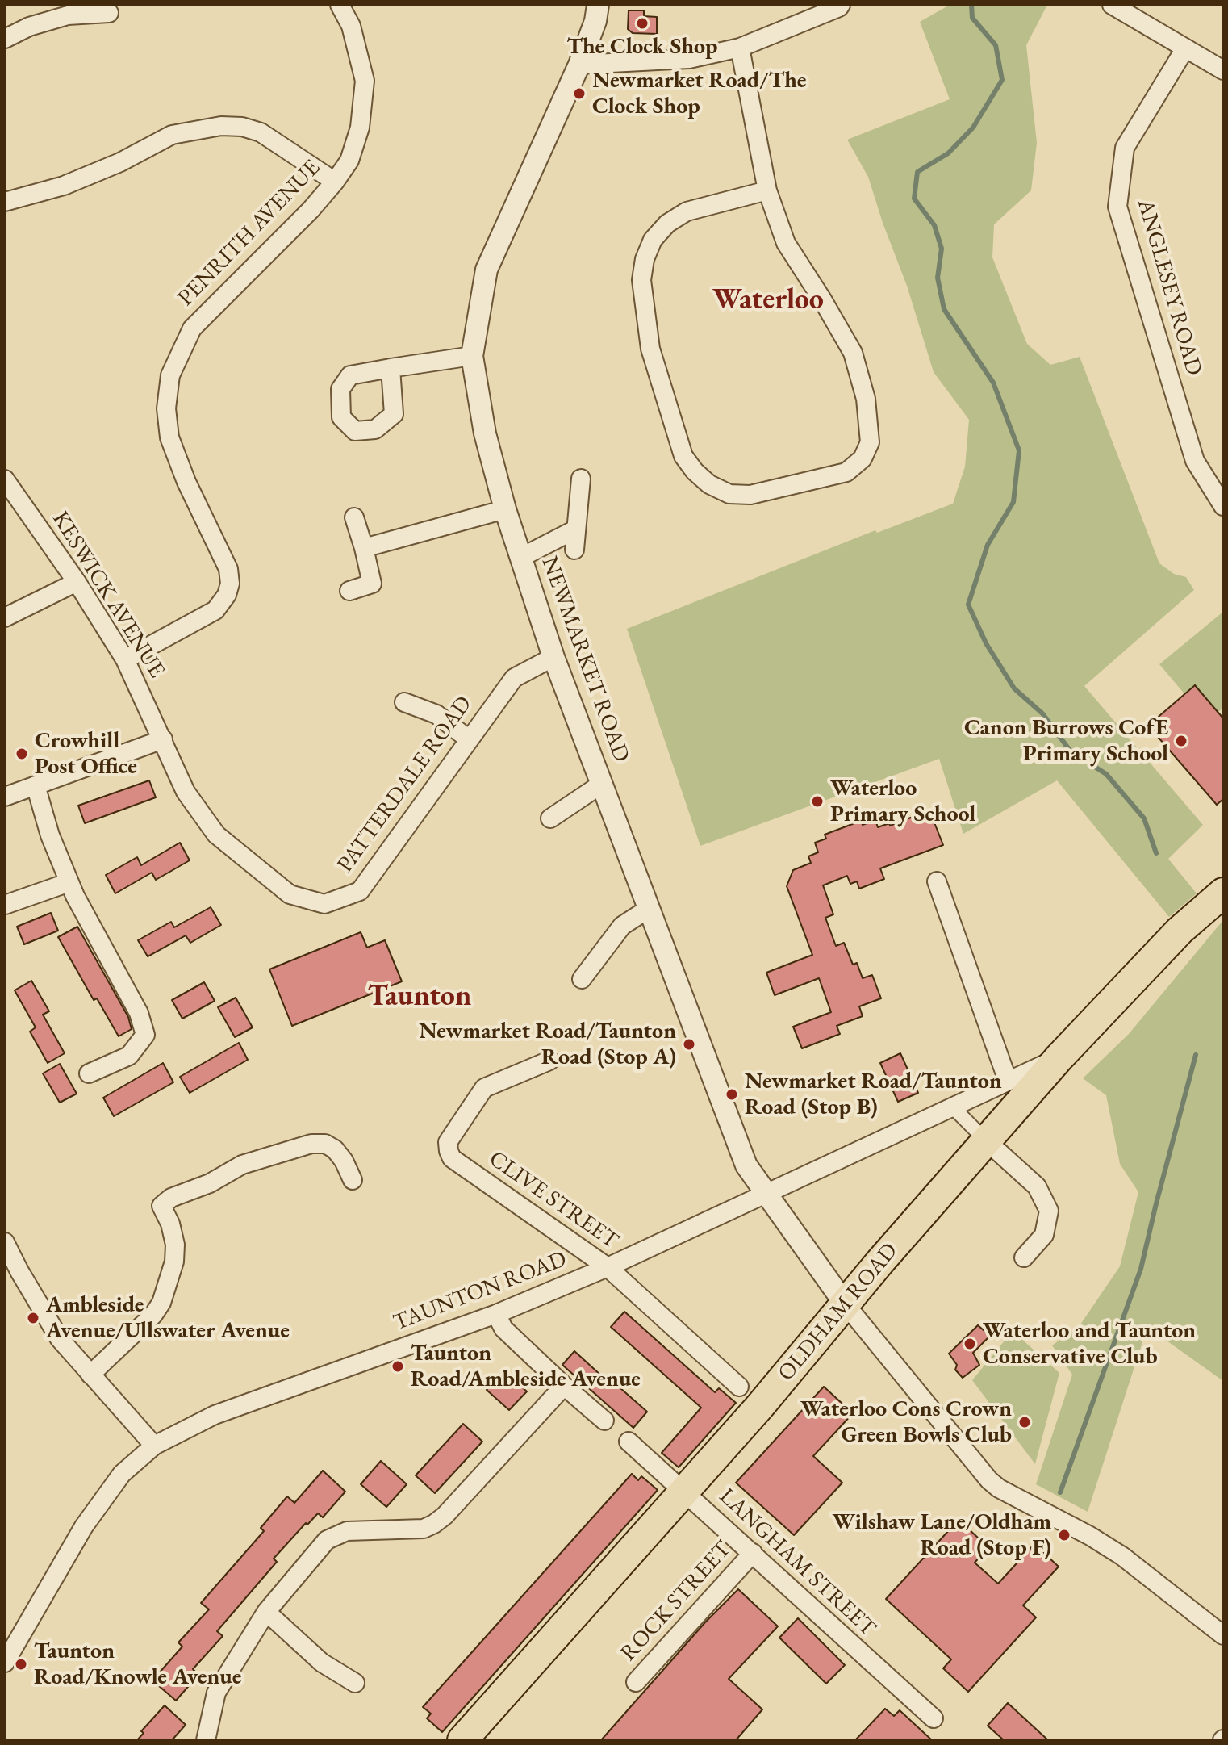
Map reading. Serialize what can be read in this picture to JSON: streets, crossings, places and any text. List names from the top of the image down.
{
  "streets": {
    "highway": ["OLDHAM ROAD"],
    "street": [
      "PENRITH AVENUE",
      "ANGLESEY ROAD",
      "KESWICK AVENUE",
      "NEWMARKET ROAD",
      "PATTERDALE ROAD",
      "CLIVE STREET",
      "TAUNTON ROAD",
      "LANGHAM STREET",
      "ROCK STREET"
    ]
  },
  "crossings": [
    ["PENRITH AVENUE", "KESWICK AVENUE"],
    ["KESWICK AVENUE", "PATTERDALE ROAD"],
    ["NEWMARKET ROAD", "PATTERDALE ROAD"],
    ["NEWMARKET ROAD", "TAUNTON ROAD"],
    ["NEWMARKET ROAD", "OLDHAM ROAD"],
    ["CLIVE STREET", "TAUNTON ROAD"],
    ["CLIVE STREET", "OLDHAM ROAD"],
    ["TAUNTON ROAD", "OLDHAM ROAD"],
    ["OLDHAM ROAD", "LANGHAM STREET"],
    ["LANGHAM STREET", "ROCK STREET"]
  ],
  "districts": ["Waterloo", "Taunton"],
  "places": [
    "The Clock Shop",
    "Newmarket Road/The Clock Shop",
    "Canon Burrows CofE Primary School",
    "Crowhill Post Office",
    "Waterloo Primary School",
    "Newmarket Road/Taunton Road (Stop A)",
    "Newmarket Road/Taunton Road (Stop B)",
    "Ambleside Avenue/Ullswater Avenue",
    "Waterloo and Taunton Conservative Club",
    "Taunton Road/Ambleside Avenue",
    "Waterloo Cons Crown Green Bowls Club",
    "Wilshaw Lane/Oldham Road (Stop F)",
    "Taunton Road/Knowle Avenue"
  ]
}
